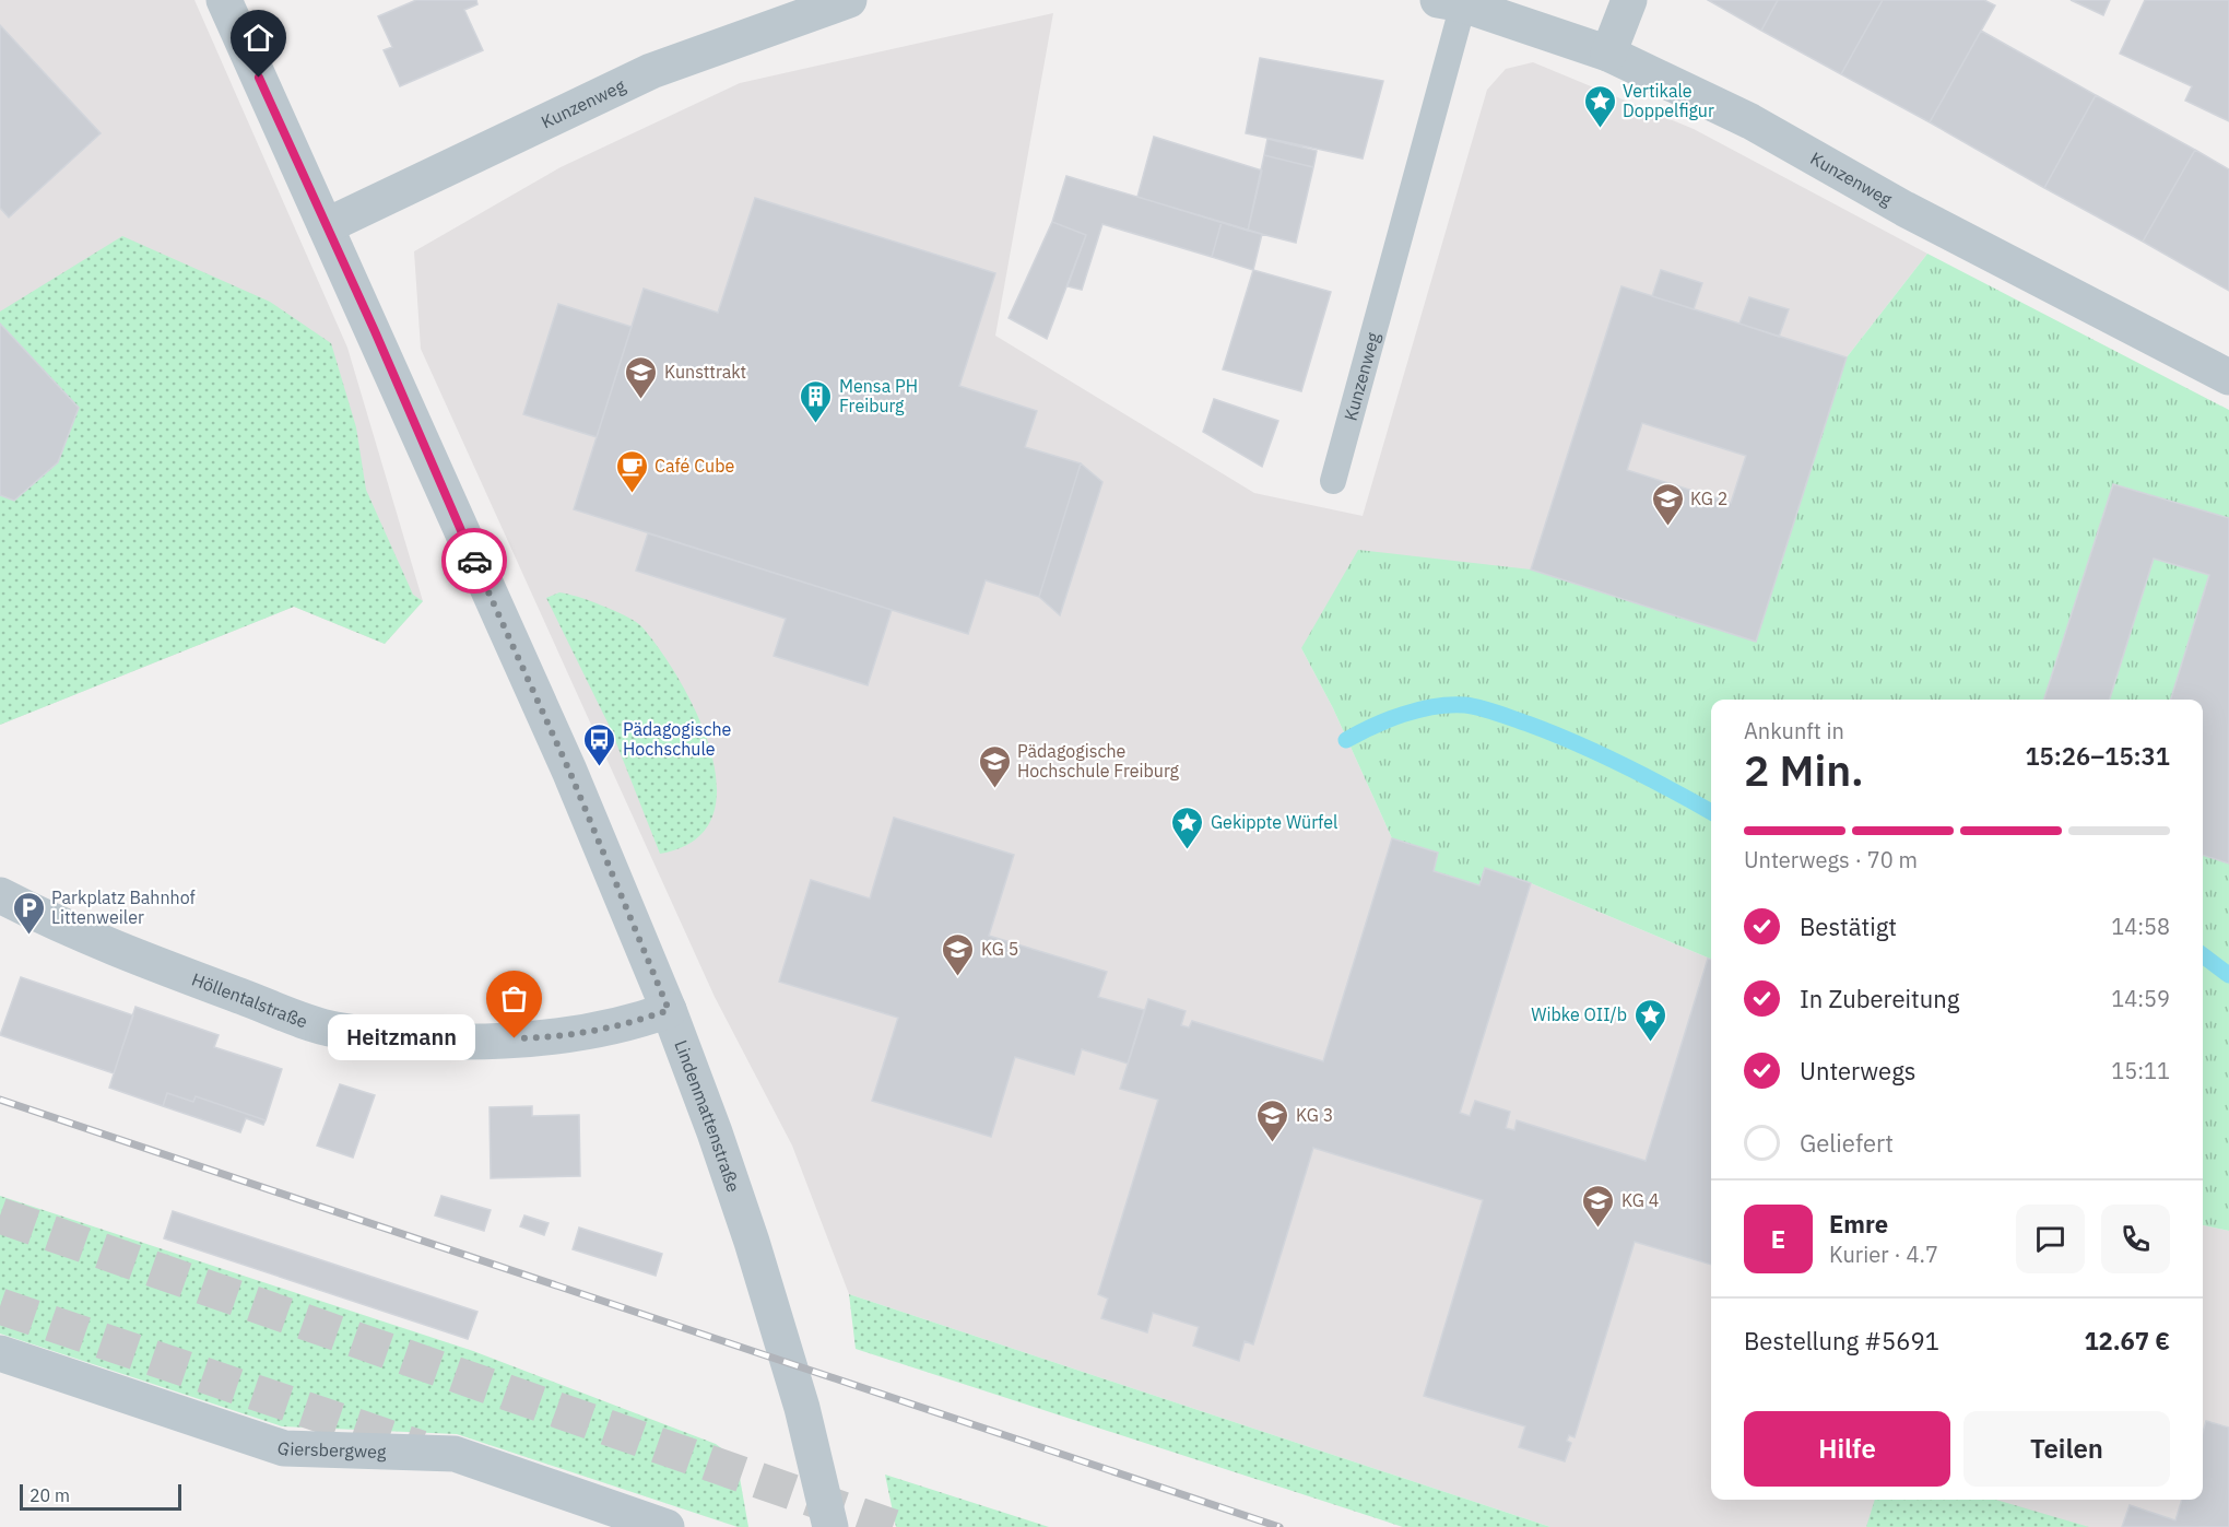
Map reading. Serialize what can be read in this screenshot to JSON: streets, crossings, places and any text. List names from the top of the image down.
{
  "streets": {
    "street": [
      "Kunzenweg",
      "Höllentalstraße",
      "Lindenmattenstraße",
      "Giersbergweg"
    ]
  },
  "crossings": [
    ["Kunzenweg", "Lindenmattenstraße"],
    ["Höllentalstraße", "Lindenmattenstraße"]
  ],
  "places": {
    "place": ["Vertikale Doppelfigur", "Gekippte Würfel", "Wibke OII/b"],
    "school or university": [
      "Kunsttrakt",
      "KG 2",
      "Pädagogische Hochschule Freiburg",
      "KG 5",
      "KG 3",
      "KG 4"
    ],
    "building": ["Mensa PH Freiburg"],
    "cafe": ["Café Cube"],
    "bus stop": ["Pädagogische Hochschule"],
    "parking": ["Parkplatz Bahnhof Littenweiler"],
    "other": ["Heitzmann"]
  },
  "scale_bar": "20 m",
  "page": {
    "heading": ["2 Min.", "Ankunft in", "15:26–15:31"],
    "panel": [
      "Emre",
      "Kurier · 4.7",
      "Bestellung #5691",
      "12.67 €"
    ],
    "bar": "Unterwegs · 70 m",
    "list": [
      ["Bestätigt", "14:58"],
      ["In Zubereitung", "14:59"],
      ["Unterwegs", "15:11"],
      "Geliefert"
    ],
    "bubble": "Heitzmann",
    "round": "E",
    "buttons": ["Hilfe", "Teilen"],
    "scale": "20 m"
  }
}
